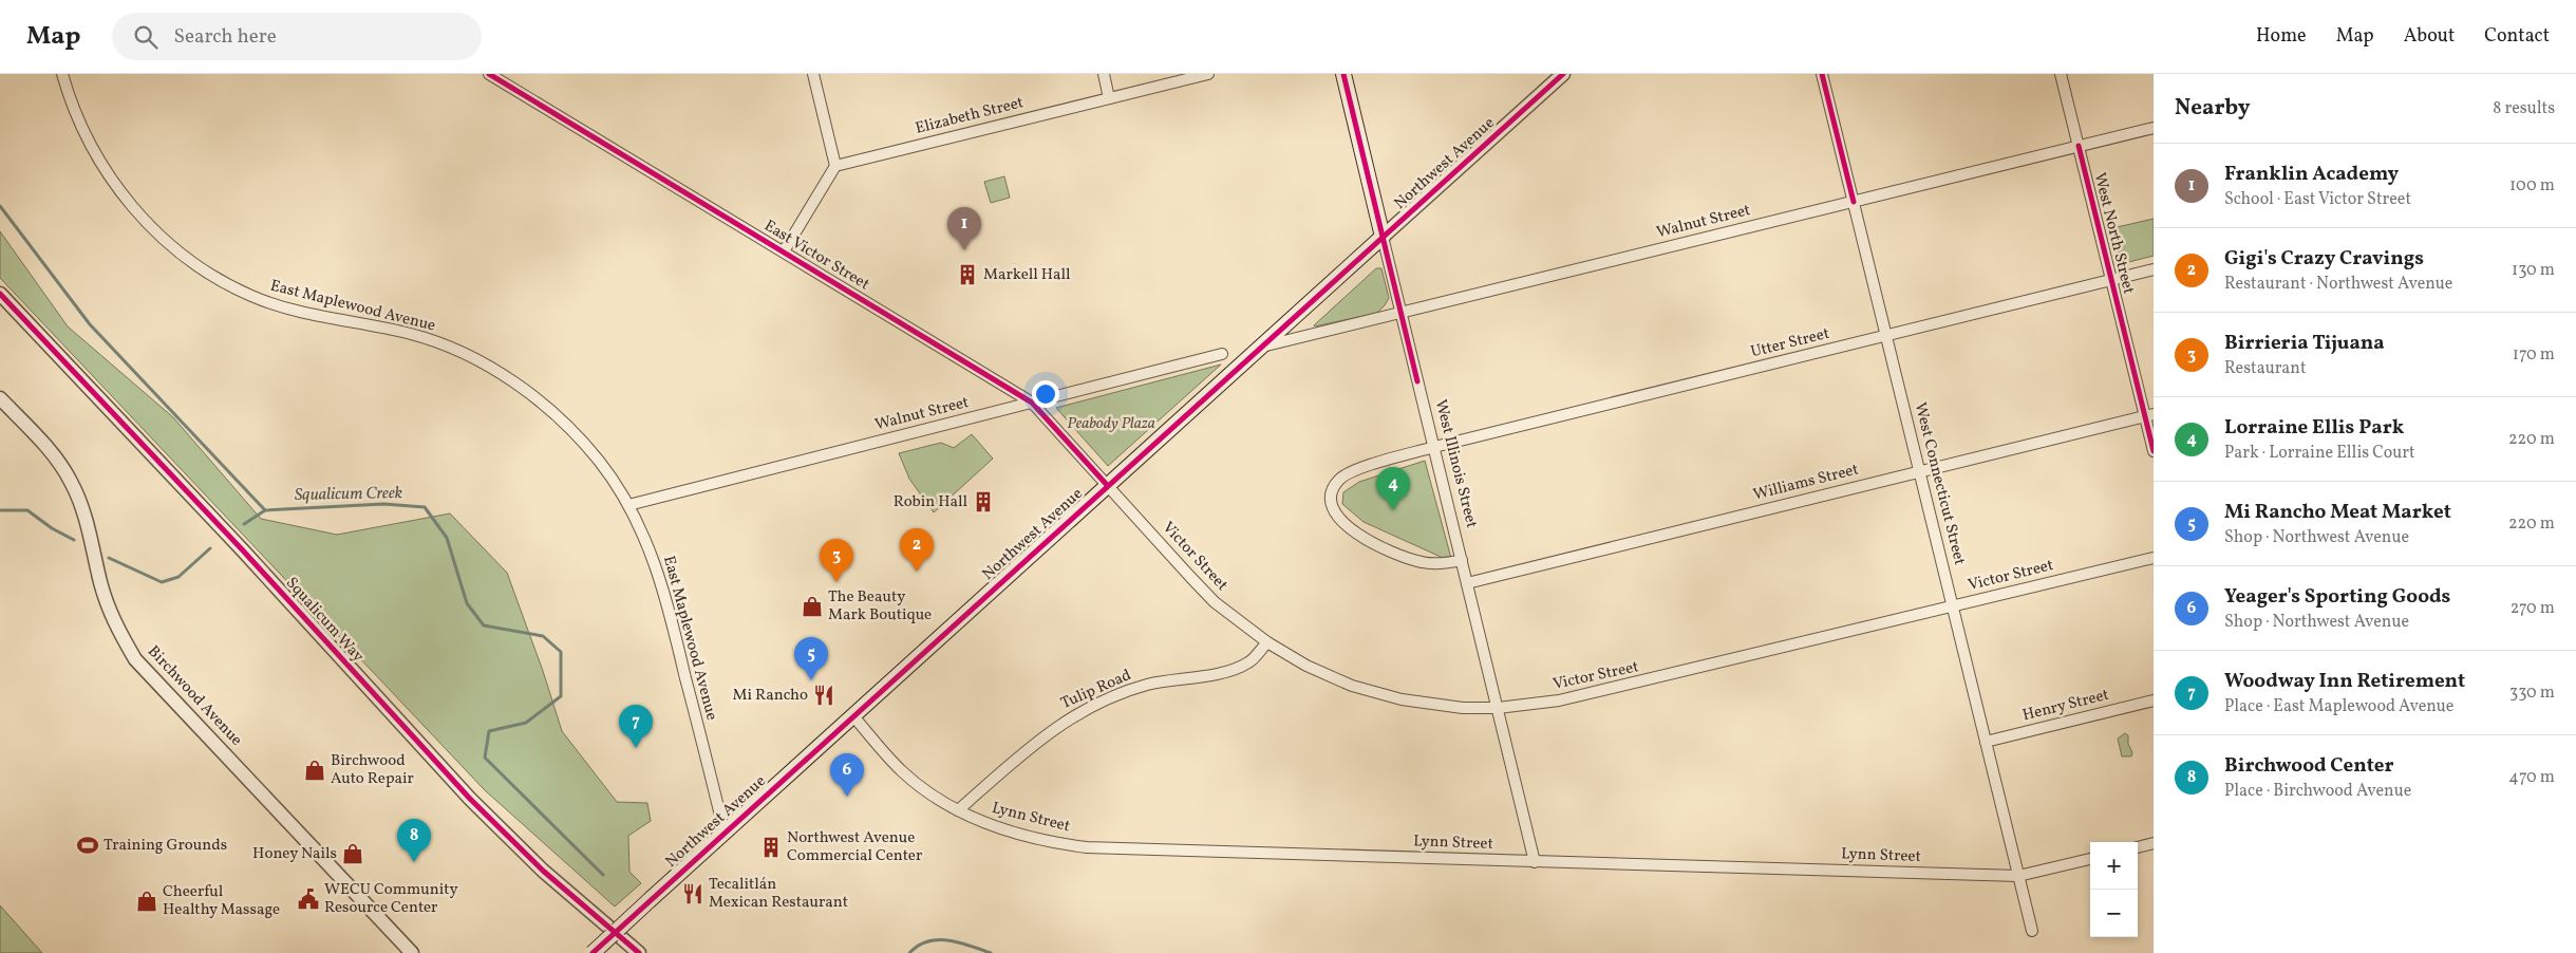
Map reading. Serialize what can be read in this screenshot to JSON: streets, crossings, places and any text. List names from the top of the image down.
{
  "streets": {
    "main road": ["Northwest Avenue", "West Illinois Street"],
    "street": [
      "Elizabeth Street",
      "Walnut Street",
      "West North Street",
      "East Victor Street",
      "East Maplewood Avenue",
      "Utter Street",
      "Williams Street",
      "West Connecticut Street",
      "Victor Street",
      "Squalicum Way",
      "Tulip Road",
      "Birchwood Avenue",
      "Henry Street",
      "Lynn Street"
    ]
  },
  "crossings": [
    ["Northwest Avenue", "Walnut Street"],
    ["Northwest Avenue", "East Victor Street"],
    ["Northwest Avenue", "East Maplewood Avenue"],
    ["Northwest Avenue", "West Illinois Street"],
    ["Northwest Avenue", "Victor Street"],
    ["Northwest Avenue", "Lynn Street"],
    ["Walnut Street", "West North Street"],
    ["Walnut Street", "East Victor Street"],
    ["Walnut Street", "East Maplewood Avenue"],
    ["Walnut Street", "West Illinois Street"],
    ["Walnut Street", "West Connecticut Street"],
    ["West North Street", "Utter Street"],
    ["West North Street", "Williams Street"],
    ["East Victor Street", "Victor Street"],
    ["Utter Street", "West Illinois Street"],
    ["Utter Street", "West Connecticut Street"],
    ["West Illinois Street", "Williams Street"],
    ["West Illinois Street", "Victor Street"],
    ["West Illinois Street", "Lynn Street"],
    ["Williams Street", "West Connecticut Street"],
    ["West Connecticut Street", "Victor Street"],
    ["West Connecticut Street", "Henry Street"],
    ["West Connecticut Street", "Lynn Street"],
    ["Victor Street", "Tulip Road"],
    ["Tulip Road", "Lynn Street"]
  ],
  "water": ["Squalicum Creek"],
  "parks": ["Peabody Plaza"],
  "places": {
    "building": ["Markell Hall", "Robin Hall", "Northwest Avenue Commercial Center"],
    "shop": [
      "The Beauty Mark Boutique",
      "Birchwood Auto Repair",
      "Honey Nails",
      "Cheerful Healthy Massage"
    ],
    "restaurant": ["Mi Rancho", "Tecalitlán Mexican Restaurant"],
    "sports": ["Training Grounds"],
    "public building": ["WECU Community Resource Center"]
  },
  "page": {
    "header": "Map",
    "search": "Search here",
    "nav": [
      "Home",
      "Map",
      "About",
      "Contact"
    ],
    "heading": ["Nearby", "8 results"],
    "list": [
      {
        "mark": "1",
        "name": "Franklin Academy",
        "note": "School · East Victor Street",
        "value": "100 m"
      },
      {
        "mark": "2",
        "name": "Gigi's Crazy Cravings",
        "note": "Restaurant · Northwest Avenue",
        "value": "130 m"
      },
      {
        "mark": "3",
        "name": "Birrieria Tijuana",
        "note": "Restaurant",
        "value": "170 m"
      },
      {
        "mark": "4",
        "name": "Lorraine Ellis Park",
        "note": "Park · Lorraine Ellis Court",
        "value": "220 m"
      },
      {
        "mark": "5",
        "name": "Mi Rancho Meat Market",
        "note": "Shop · Northwest Avenue",
        "value": "220 m"
      },
      {
        "mark": "6",
        "name": "Yeager's Sporting Goods",
        "note": "Shop · Northwest Avenue",
        "value": "270 m"
      },
      {
        "mark": "7",
        "name": "Woodway Inn Retirement",
        "note": "Place · East Maplewood Avenue",
        "value": "330 m"
      },
      {
        "mark": "8",
        "name": "Birchwood Center",
        "note": "Place · Birchwood Avenue",
        "value": "470 m"
      }
    ],
    "pins": [
      "1",
      "4",
      "2",
      "3",
      "5",
      "7",
      "6",
      "8"
    ],
    "map_buttons": ["+", "−"]
  }
}
